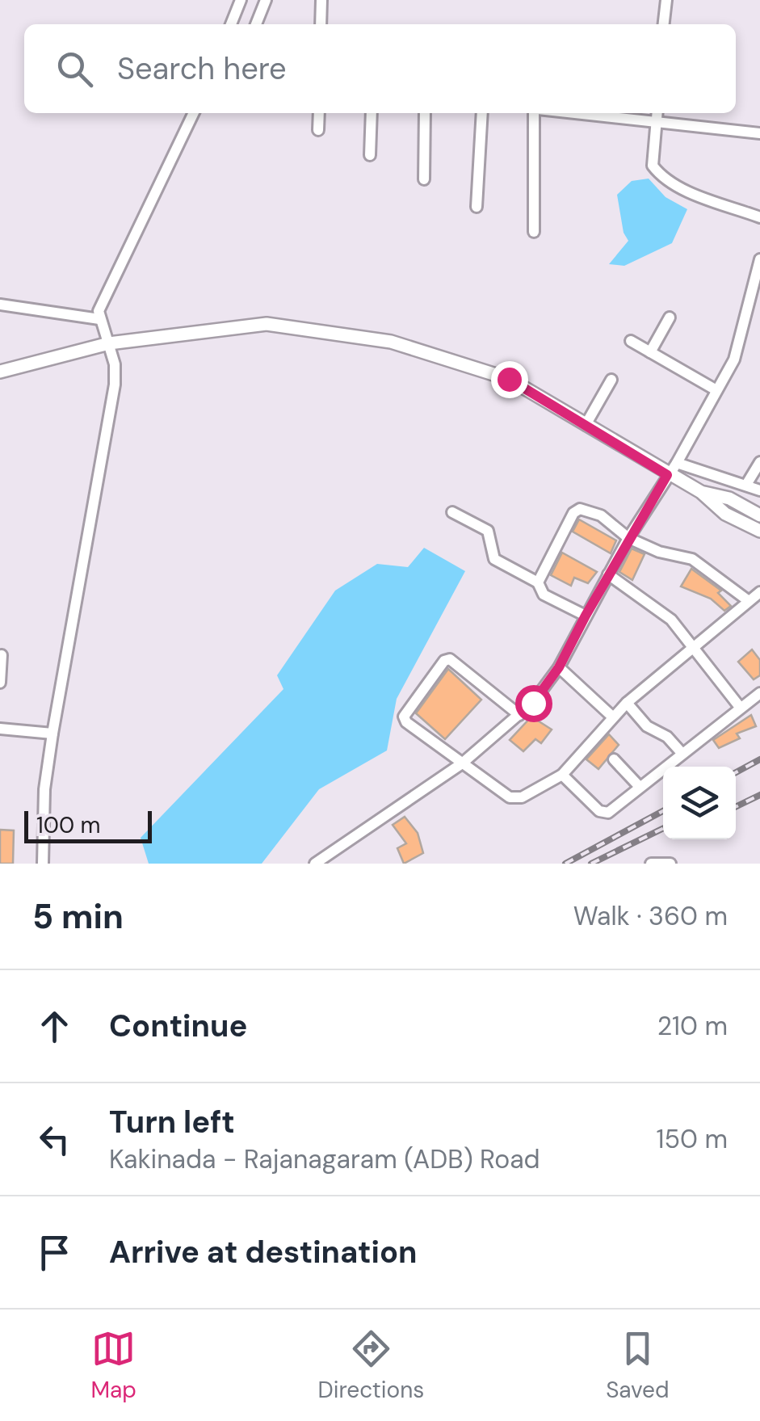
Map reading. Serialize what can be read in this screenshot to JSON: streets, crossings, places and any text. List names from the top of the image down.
{
  "scale_bar": "100 m",
  "page": {
    "search": "Search here",
    "scale": "100 m",
    "heading": ["5 min", "Walk · 360 m"],
    "list": [
      ["Continue", "210 m"],
      ["Turn left", "Kakinada - Rajanagaram (ADB) Road", "150 m"],
      "Arrive at destination"
    ],
    "nav": ["Map", "Directions", "Saved"]
  }
}
